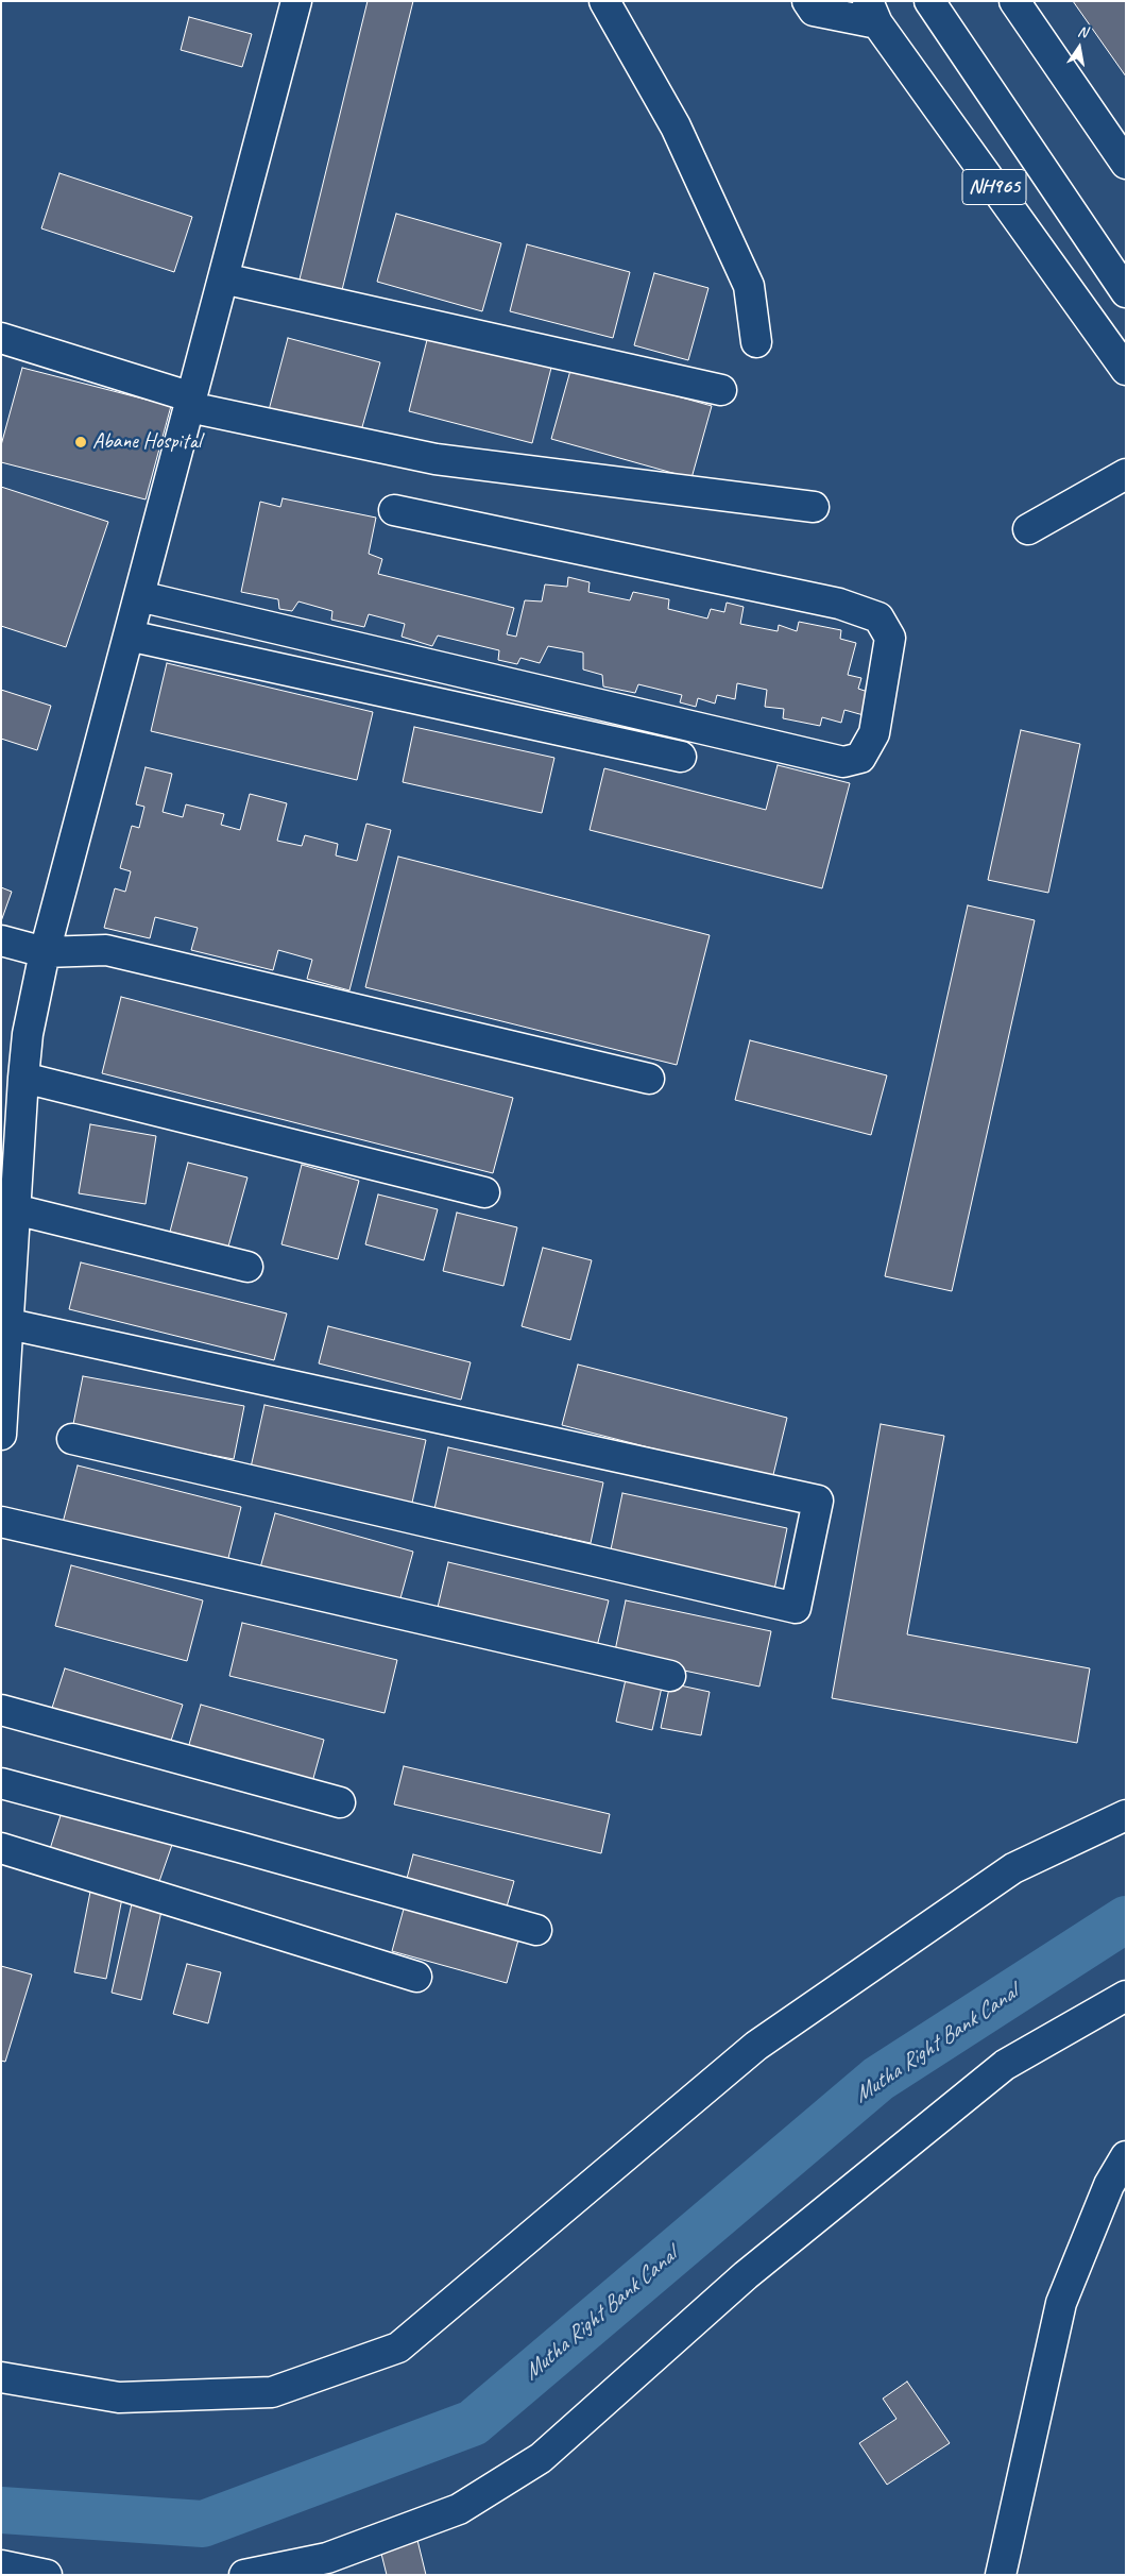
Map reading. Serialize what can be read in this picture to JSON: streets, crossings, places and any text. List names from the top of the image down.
{
  "streets": {
    "main road": ["NH965"]
  },
  "water": ["Mutha Right Bank Canal"],
  "places": ["Abane Hospital"],
  "north": "top"
}
